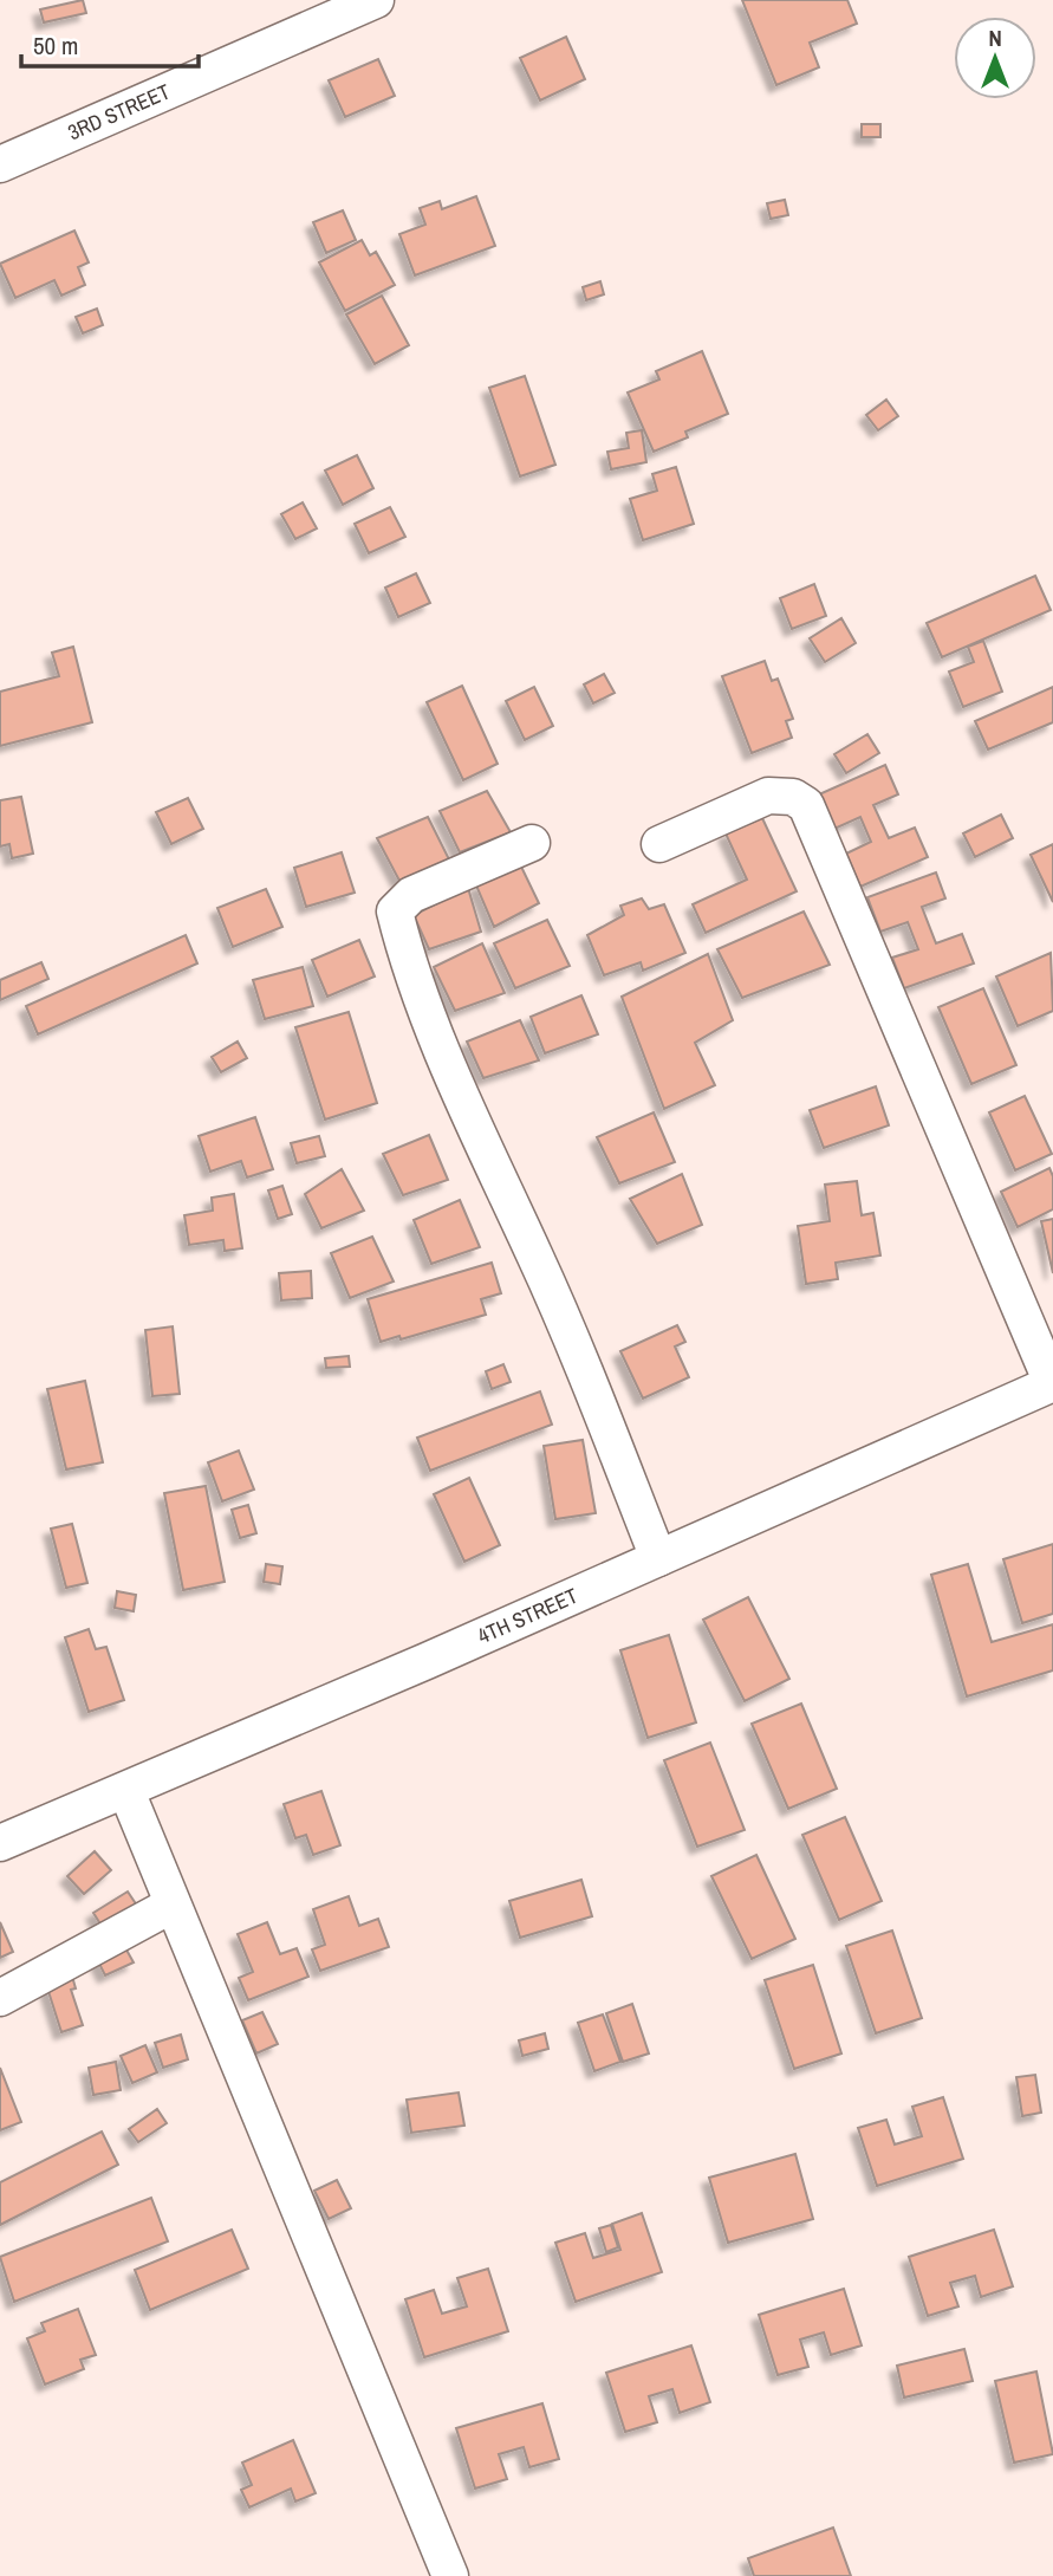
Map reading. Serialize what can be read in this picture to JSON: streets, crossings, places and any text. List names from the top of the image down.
{
  "streets": {
    "street": ["3RD STREET", "4TH STREET"]
  },
  "scale_bar": "50 m",
  "north": "top"
}
